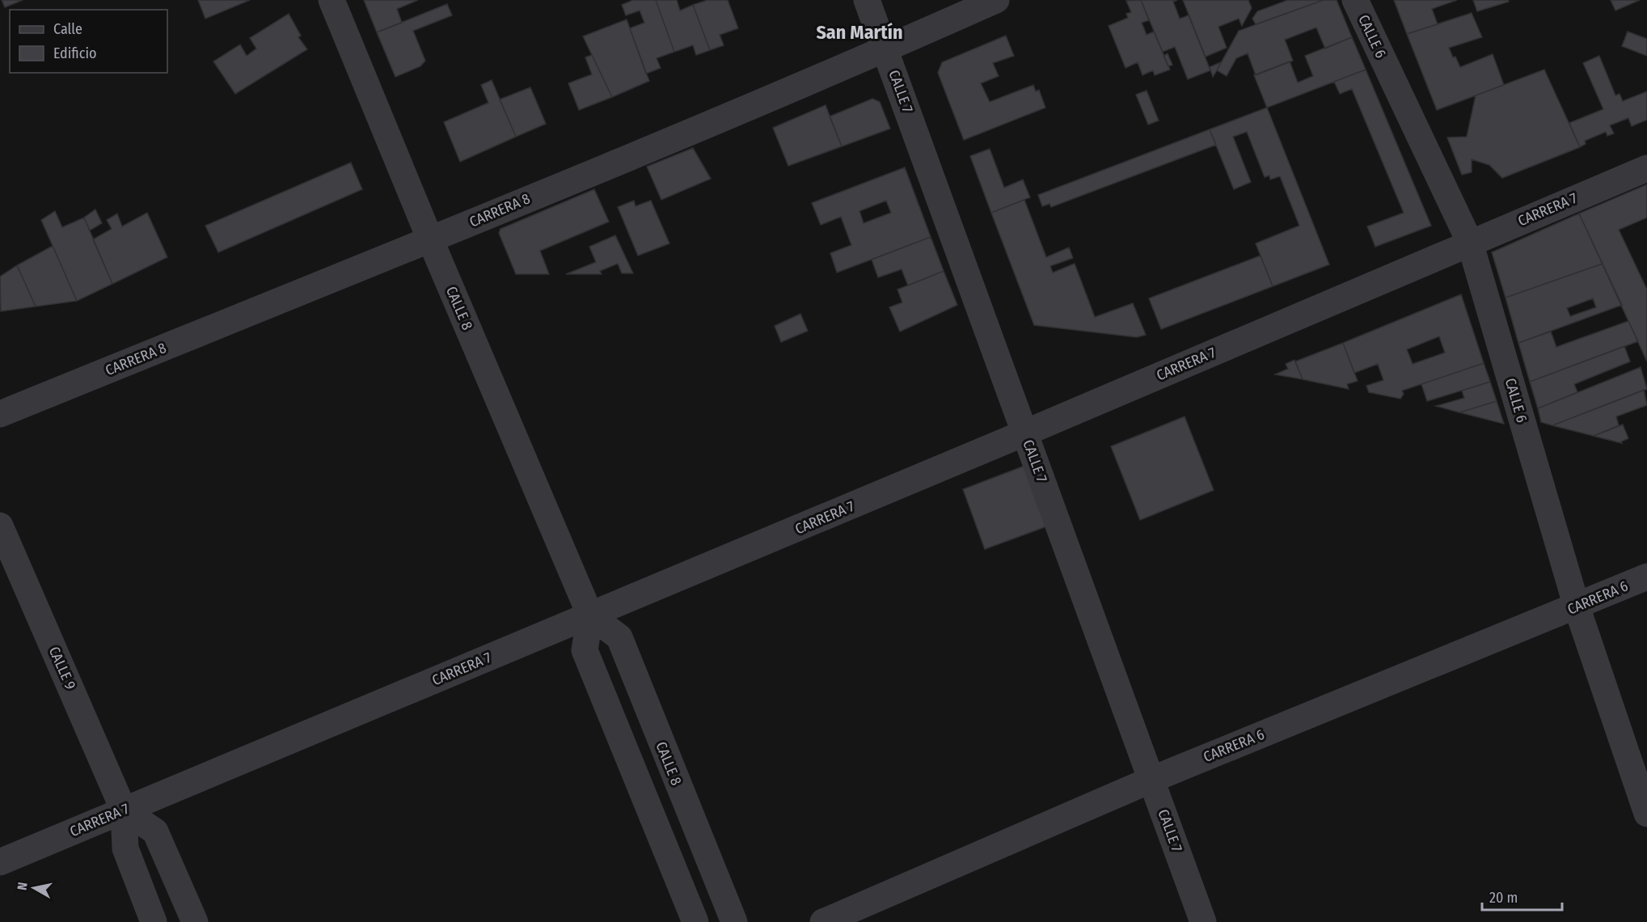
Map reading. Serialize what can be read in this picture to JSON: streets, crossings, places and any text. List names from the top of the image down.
{
  "streets": {
    "street": [
      "CALLE 6",
      "CALLE 7",
      "CARRERA 7",
      "CARRERA 8",
      "CALLE 8",
      "CARRERA 6",
      "CALLE 9"
    ]
  },
  "crossings": [
    ["CALLE 6", "CARRERA 7"],
    ["CALLE 6", "CARRERA 6"],
    ["CALLE 7", "CARRERA 7"],
    ["CALLE 7", "CARRERA 8"],
    ["CALLE 7", "CARRERA 6"],
    ["CARRERA 7", "CALLE 8"],
    ["CARRERA 7", "CALLE 9"],
    ["CARRERA 8", "CALLE 8"]
  ],
  "districts": ["San Martín"],
  "legend": ["Calle", "Edificio"],
  "scale_bar": "20 m",
  "north": "left"
}
